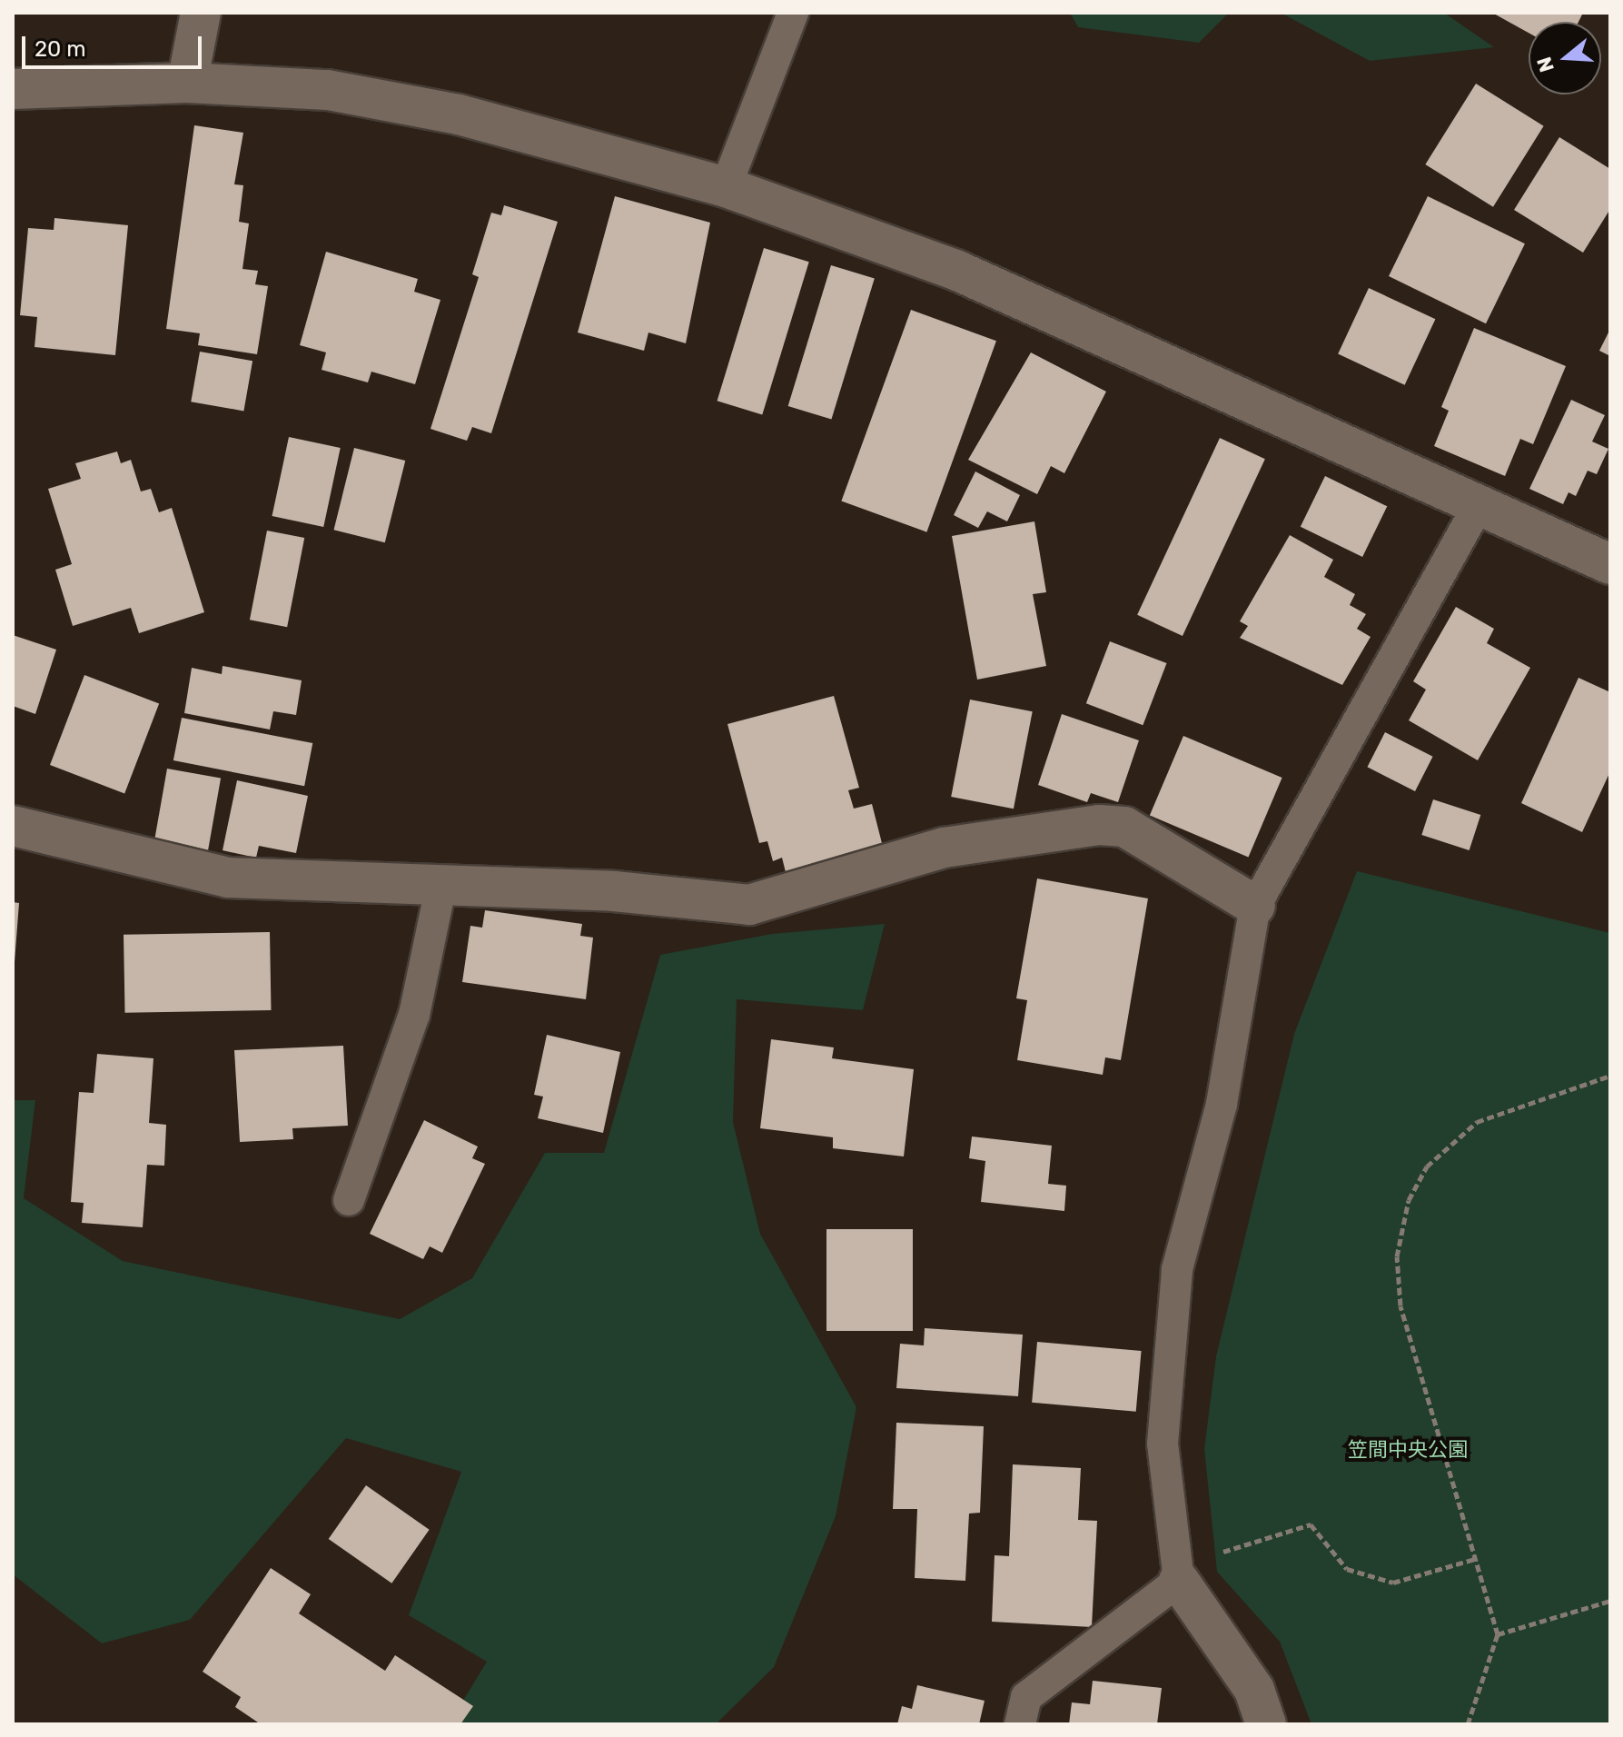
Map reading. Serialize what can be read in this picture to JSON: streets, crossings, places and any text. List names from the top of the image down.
{
  "parks": ["笠間中央公園"],
  "scale_bar": "20 m",
  "north": "left"
}
